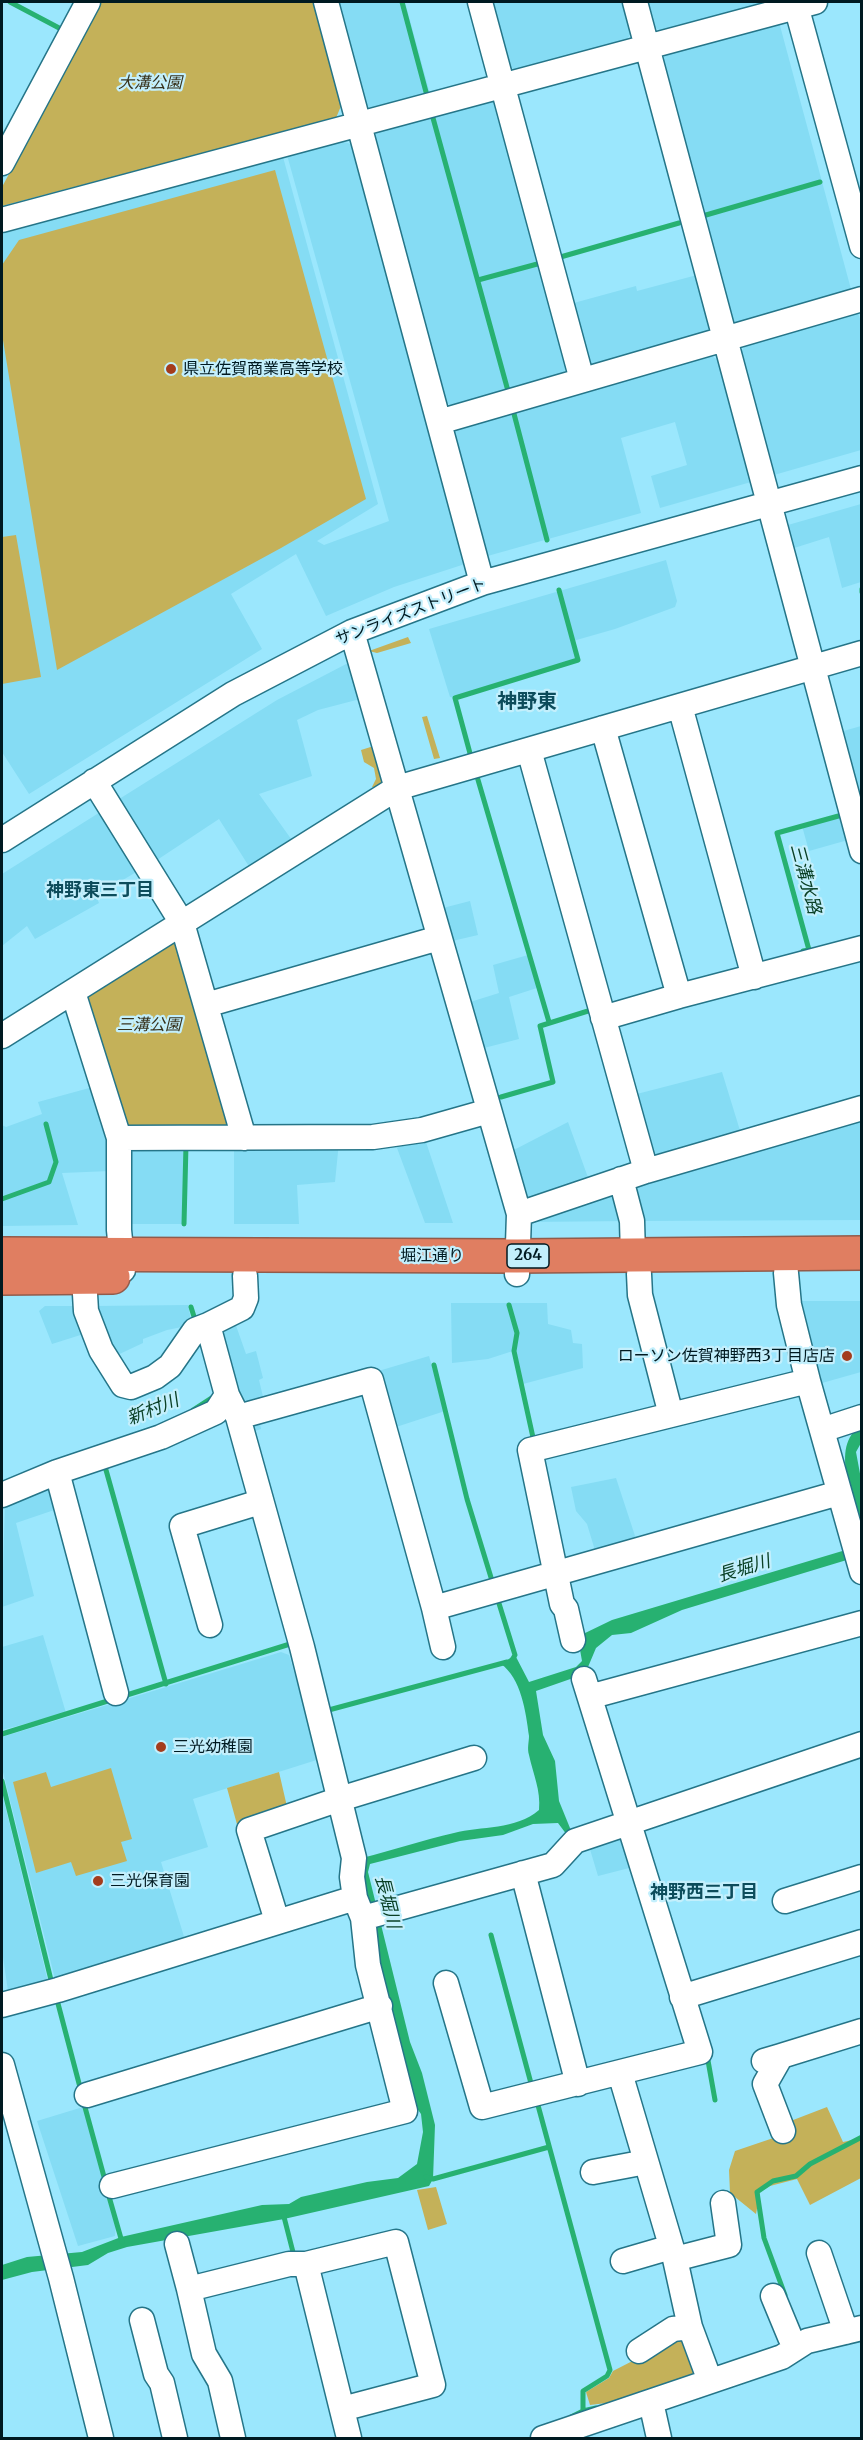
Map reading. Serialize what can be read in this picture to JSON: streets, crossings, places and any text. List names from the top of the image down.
{
  "streets": {
    "highway": ["堀江通り", "264"],
    "street": ["サンライズストリート"]
  },
  "districts": ["神野東", "神野東三丁目", "神野西三丁目"],
  "water": ["三溝水路", "新村川", "長堀川"],
  "parks": ["大溝公園", "三溝公園"],
  "places": [
    "県立佐賀商業高等学校",
    "ローソン佐賀神野西3丁目店店",
    "三光幼稚園",
    "三光保育園"
  ]
}
